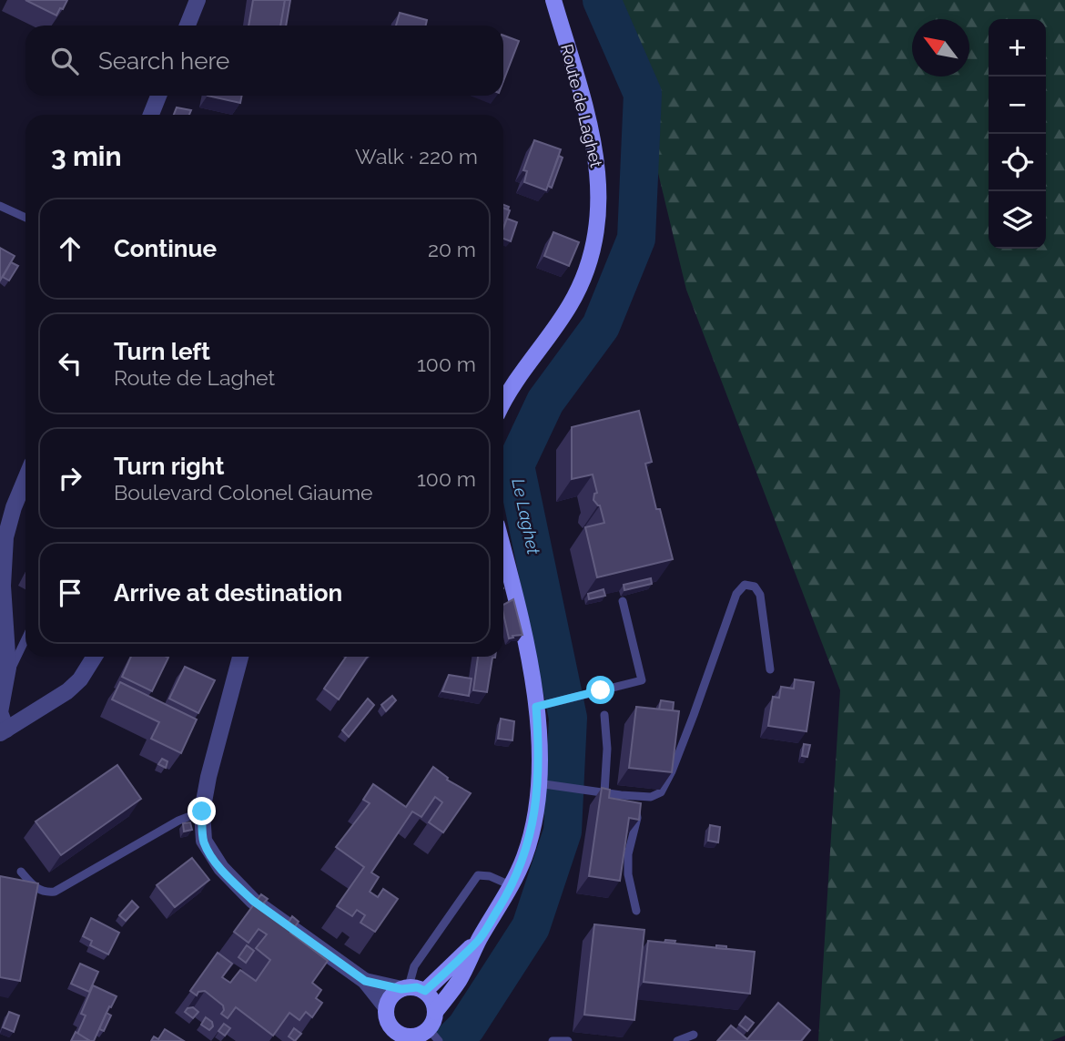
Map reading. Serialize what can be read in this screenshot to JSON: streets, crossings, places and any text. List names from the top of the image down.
{
  "streets": {
    "main road": ["Route de Laghet"]
  },
  "water": ["Le Laghet"],
  "north": "top left",
  "page": {
    "map_buttons": ["+", "−"],
    "search": "Search here",
    "heading": ["3 min", "Walk · 220 m"],
    "list": [
      ["Continue", "20 m"],
      ["Turn left", "Route de Laghet", "100 m"],
      ["Turn right", "Boulevard Colonel Giaume", "100 m"],
      "Arrive at destination"
    ]
  }
}
